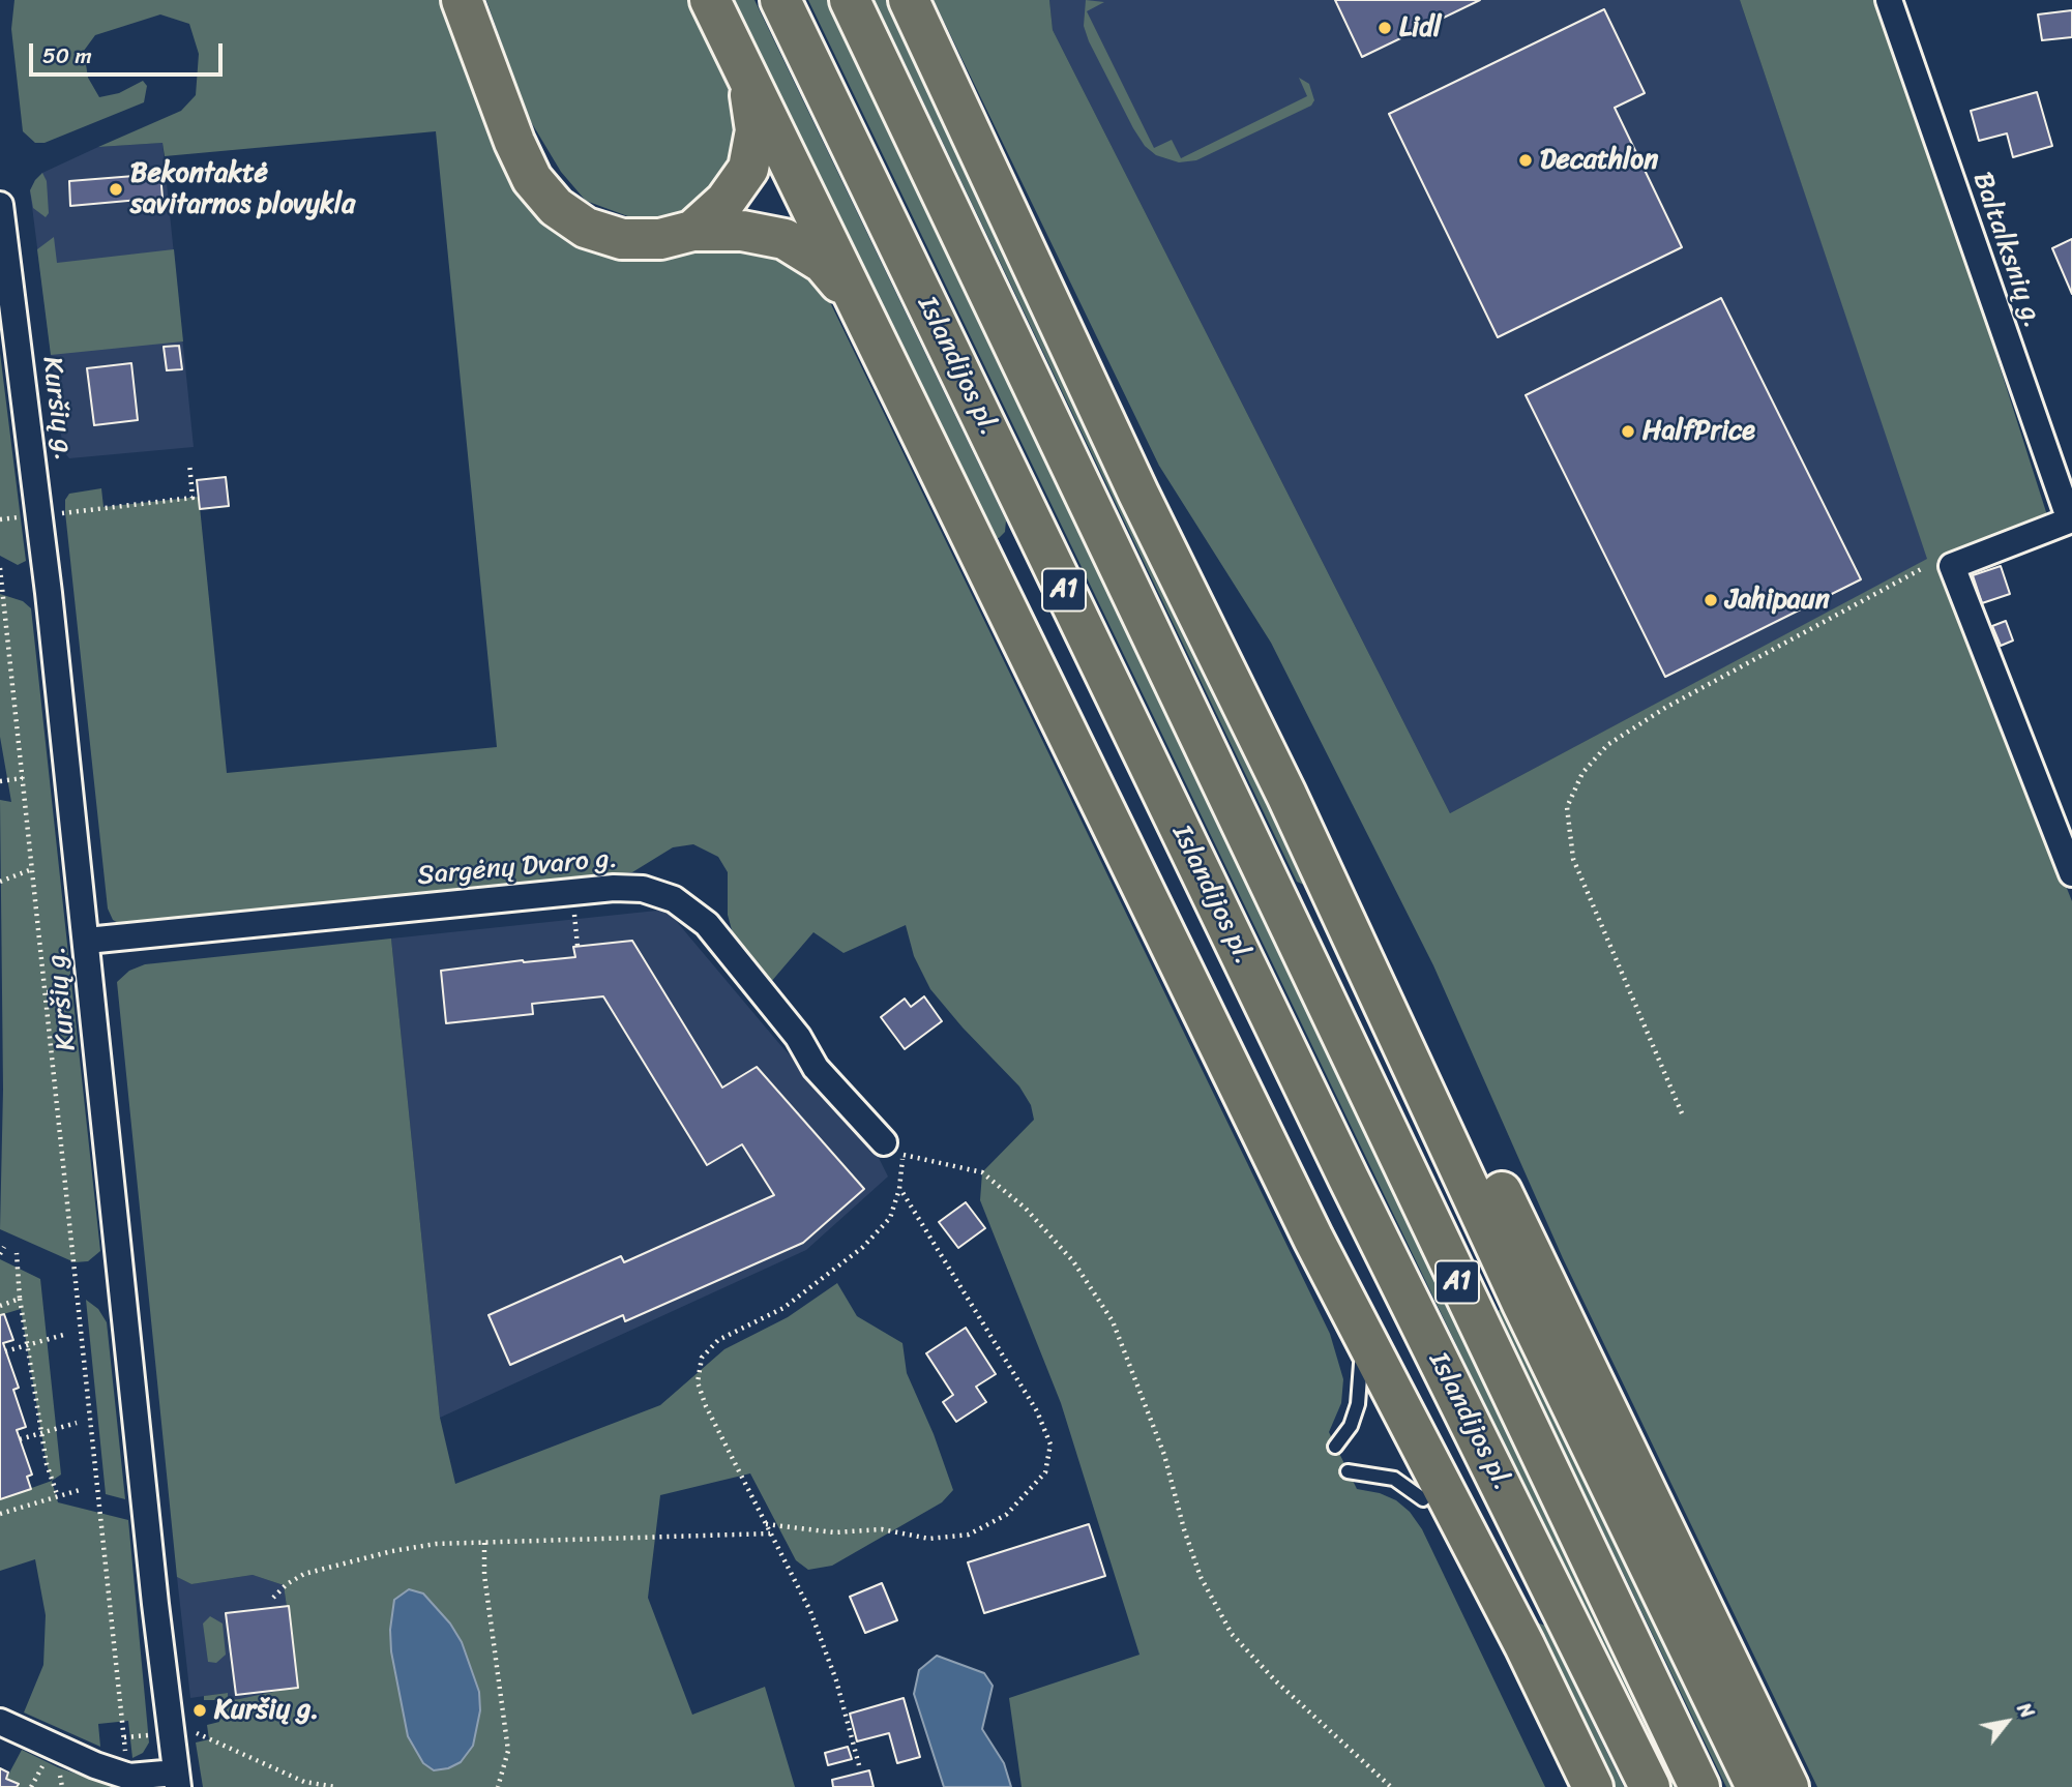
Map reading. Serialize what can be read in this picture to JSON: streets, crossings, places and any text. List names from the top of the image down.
{
  "streets": {
    "highway": ["Islandijos pl.", "A1"],
    "street": ["Baltalksnių g.", "Kuršių g.", "Sargėnų Dvaro g."]
  },
  "crossings": [
    ["Kuršių g.", "Sargėnų Dvaro g."]
  ],
  "places": [
    "Lidl",
    "Decathlon",
    "Bekontaktė savitarnos plovykla",
    "HalfPrice",
    "Jahipaun",
    "Kuršių g."
  ],
  "scale_bar": "50 m",
  "north": "top right"
}
